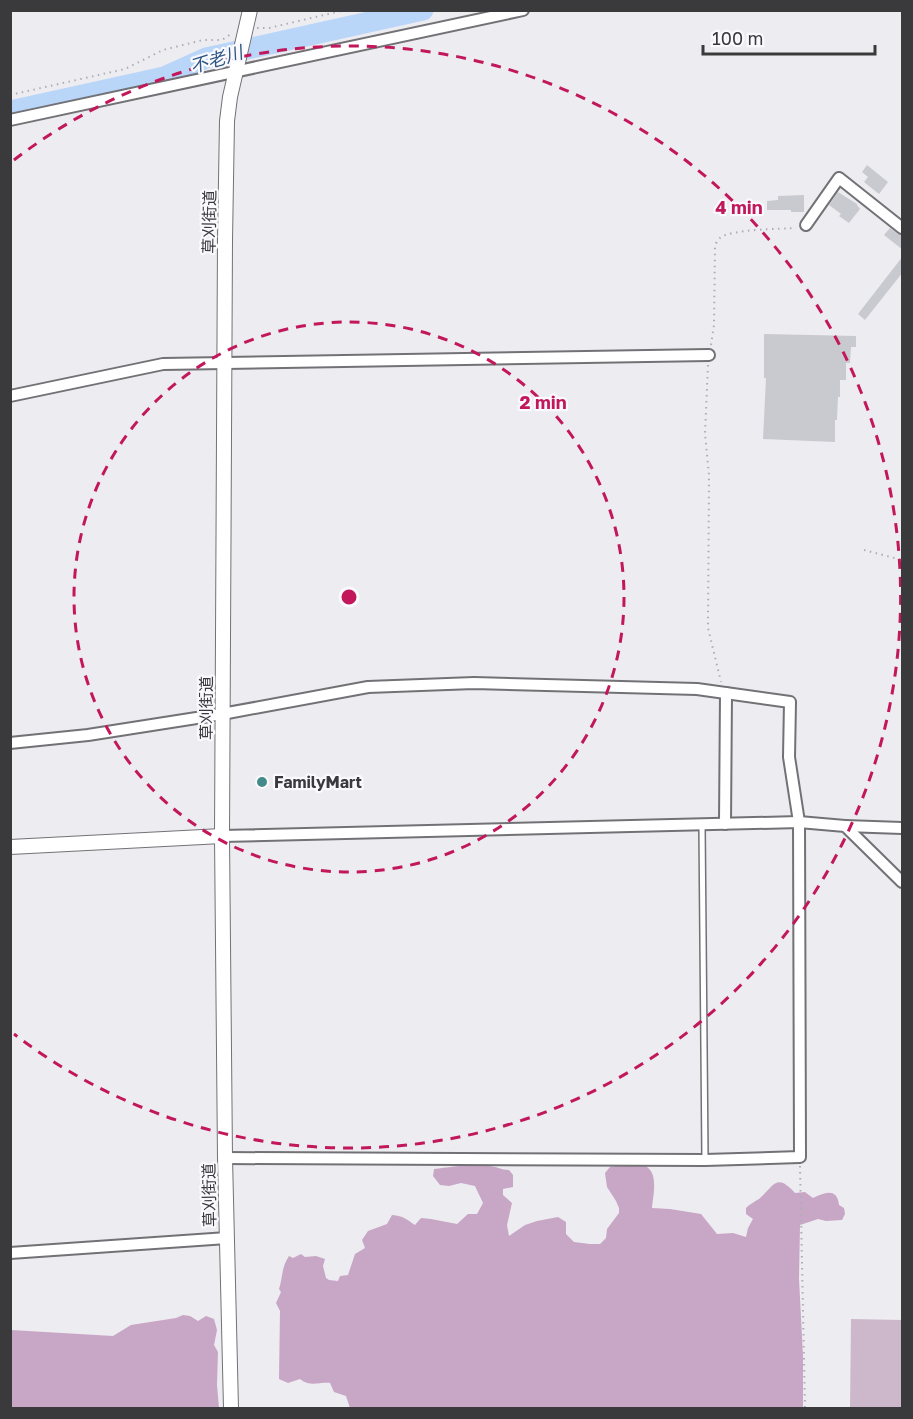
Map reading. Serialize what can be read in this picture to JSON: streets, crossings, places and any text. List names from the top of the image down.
{
  "streets": {
    "street": ["草刈街道"]
  },
  "water": ["不老川"],
  "places": ["FamilyMart"],
  "scale_bar": "100 m",
  "rings": ["4 min", "2 min"]
}
